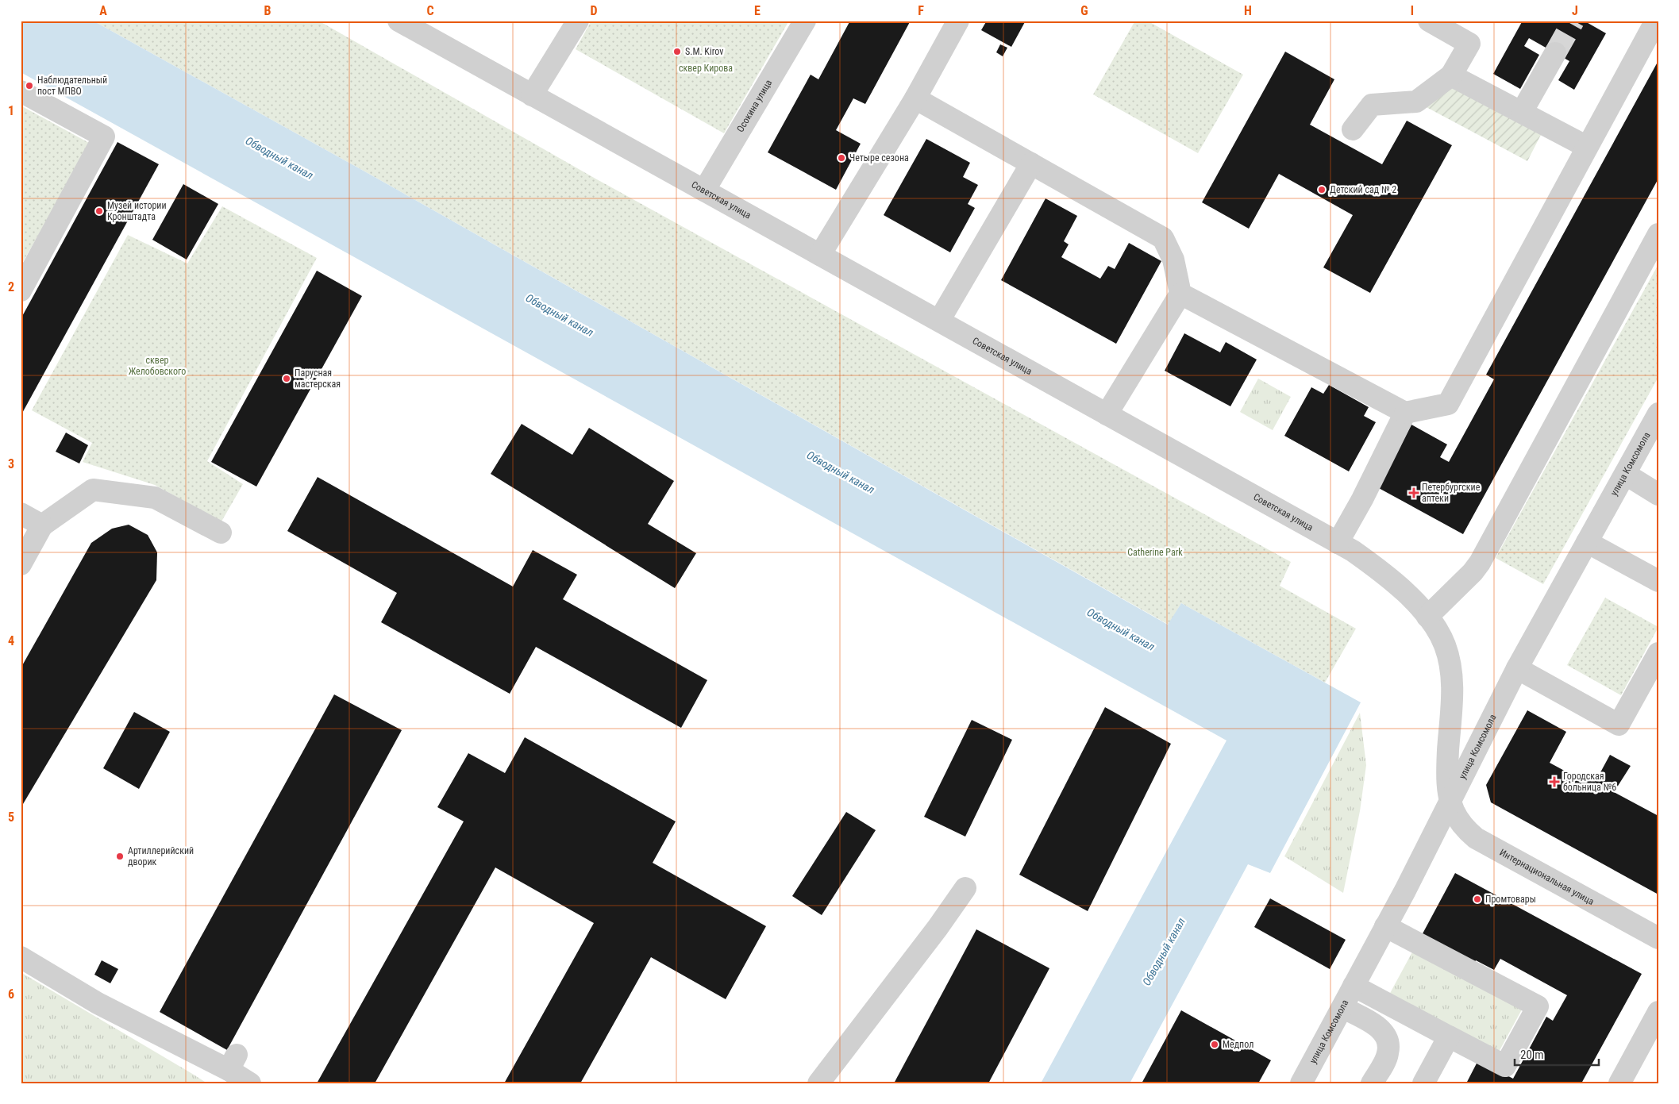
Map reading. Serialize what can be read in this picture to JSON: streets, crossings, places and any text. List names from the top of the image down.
{
  "streets": {
    "street": [
      "Осокина улица",
      "Советская улица",
      "улица Комсомола",
      "Интернациональная улица"
    ]
  },
  "crossings": [
    ["Осокина улица", "Советская улица"],
    ["Советская улица", "улица Комсомола"],
    ["Советская улица", "Интернациональная улица"],
    ["улица Комсомола", "Интернациональная улица"]
  ],
  "water": ["Обводный канал"],
  "parks": ["сквер Кирова", "сквер Желобовского", "Catherine Park"],
  "places": {
    "other": [
      "S.M. Kirov",
      "Наблюдательный пост МПВО",
      "Четыре сезона",
      "Детский сад № 2",
      "Музей истории Кронштадта",
      "Парусная мастерская",
      "Артиллерийский дворик",
      "Промтовары",
      "Медпол"
    ],
    "health": ["Петербургские аптеки", "Городская больница №6"]
  },
  "scale_bar": "20 m",
  "grid": {
    "columns": [
      "A",
      "B",
      "C",
      "D",
      "E",
      "F",
      "G",
      "H",
      "I",
      "J"
    ],
    "rows": [
      "1",
      "2",
      "3",
      "4",
      "5",
      "6"
    ]
  }
}
